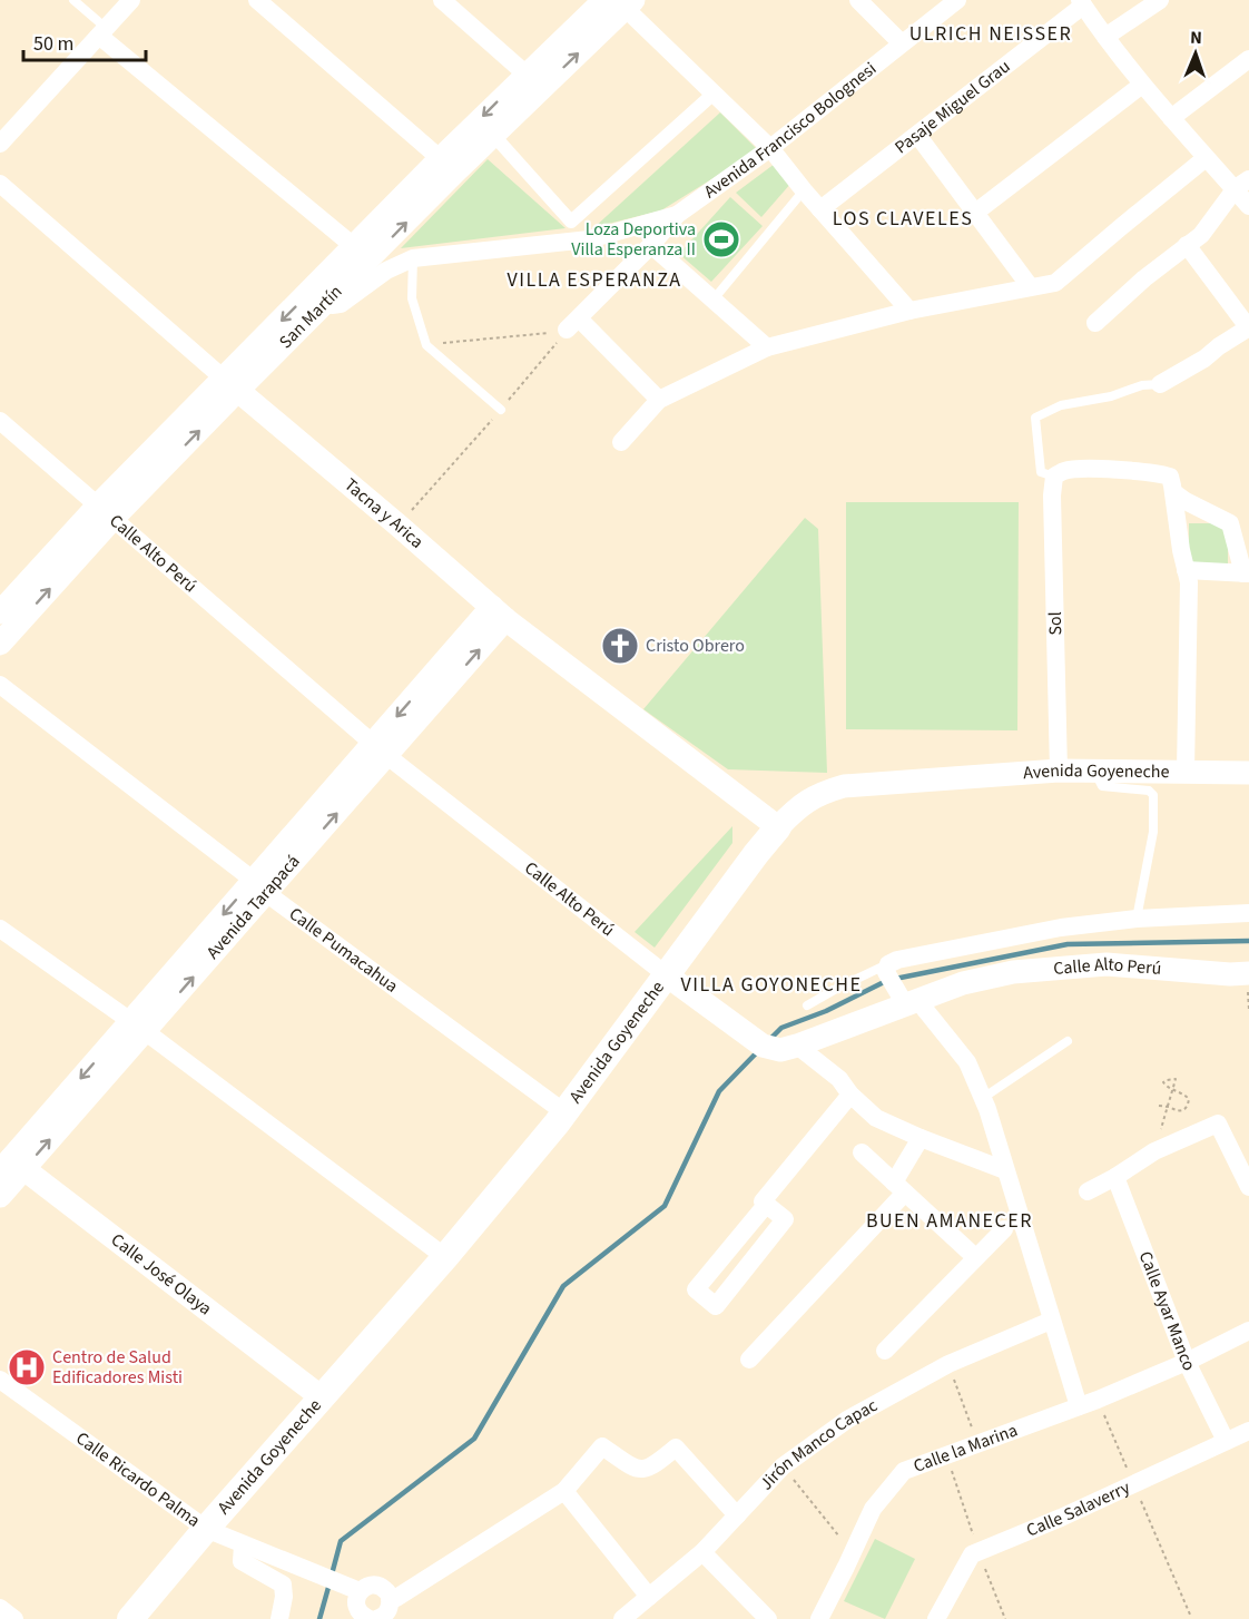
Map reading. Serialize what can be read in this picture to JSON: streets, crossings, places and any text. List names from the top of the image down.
{
  "streets": {
    "main road": ["Avenida Goyeneche"],
    "street": [
      "Pasaje Miguel Grau",
      "Avenida Francisco Bolognesi",
      "San Martín",
      "Tacna y Arica",
      "Calle Alto Perú",
      "Sol",
      "Avenida Tarapacá",
      "Calle Pumacahua",
      "Calle José Olaya",
      "Calle Ayar Manco",
      "Jirón Manco Capac",
      "Calle la Marina",
      "Calle Ricardo Palma",
      "Calle Salaverry"
    ]
  },
  "crossings": [
    ["Avenida Francisco Bolognesi", "San Martín"],
    ["San Martín", "Tacna y Arica"],
    ["San Martín", "Calle Alto Perú"],
    ["Tacna y Arica", "Avenida Goyeneche"],
    ["Tacna y Arica", "Avenida Tarapacá"],
    ["Calle Alto Perú", "Avenida Goyeneche"],
    ["Calle Alto Perú", "Avenida Tarapacá"],
    ["Sol", "Avenida Goyeneche"],
    ["Avenida Goyeneche", "Calle Pumacahua"],
    ["Avenida Goyeneche", "Calle José Olaya"],
    ["Avenida Goyeneche", "Calle Ricardo Palma"],
    ["Avenida Tarapacá", "Calle Pumacahua"],
    ["Avenida Tarapacá", "Calle José Olaya"],
    ["Calle Ayar Manco", "Calle la Marina"],
    ["Calle Ayar Manco", "Calle Salaverry"]
  ],
  "districts": [
    "ULRICH NEISSER",
    "LOS CLAVELES",
    "VILLA ESPERANZA",
    "VILLA GOYONECHE",
    "BUEN AMANECER"
  ],
  "places": {
    "sports": ["Loza Deportiva Villa Esperanza II"],
    "church": ["Cristo Obrero"],
    "hospital": ["Centro de Salud Edificadores Misti"]
  },
  "scale_bar": "50 m",
  "north": "top"
}
